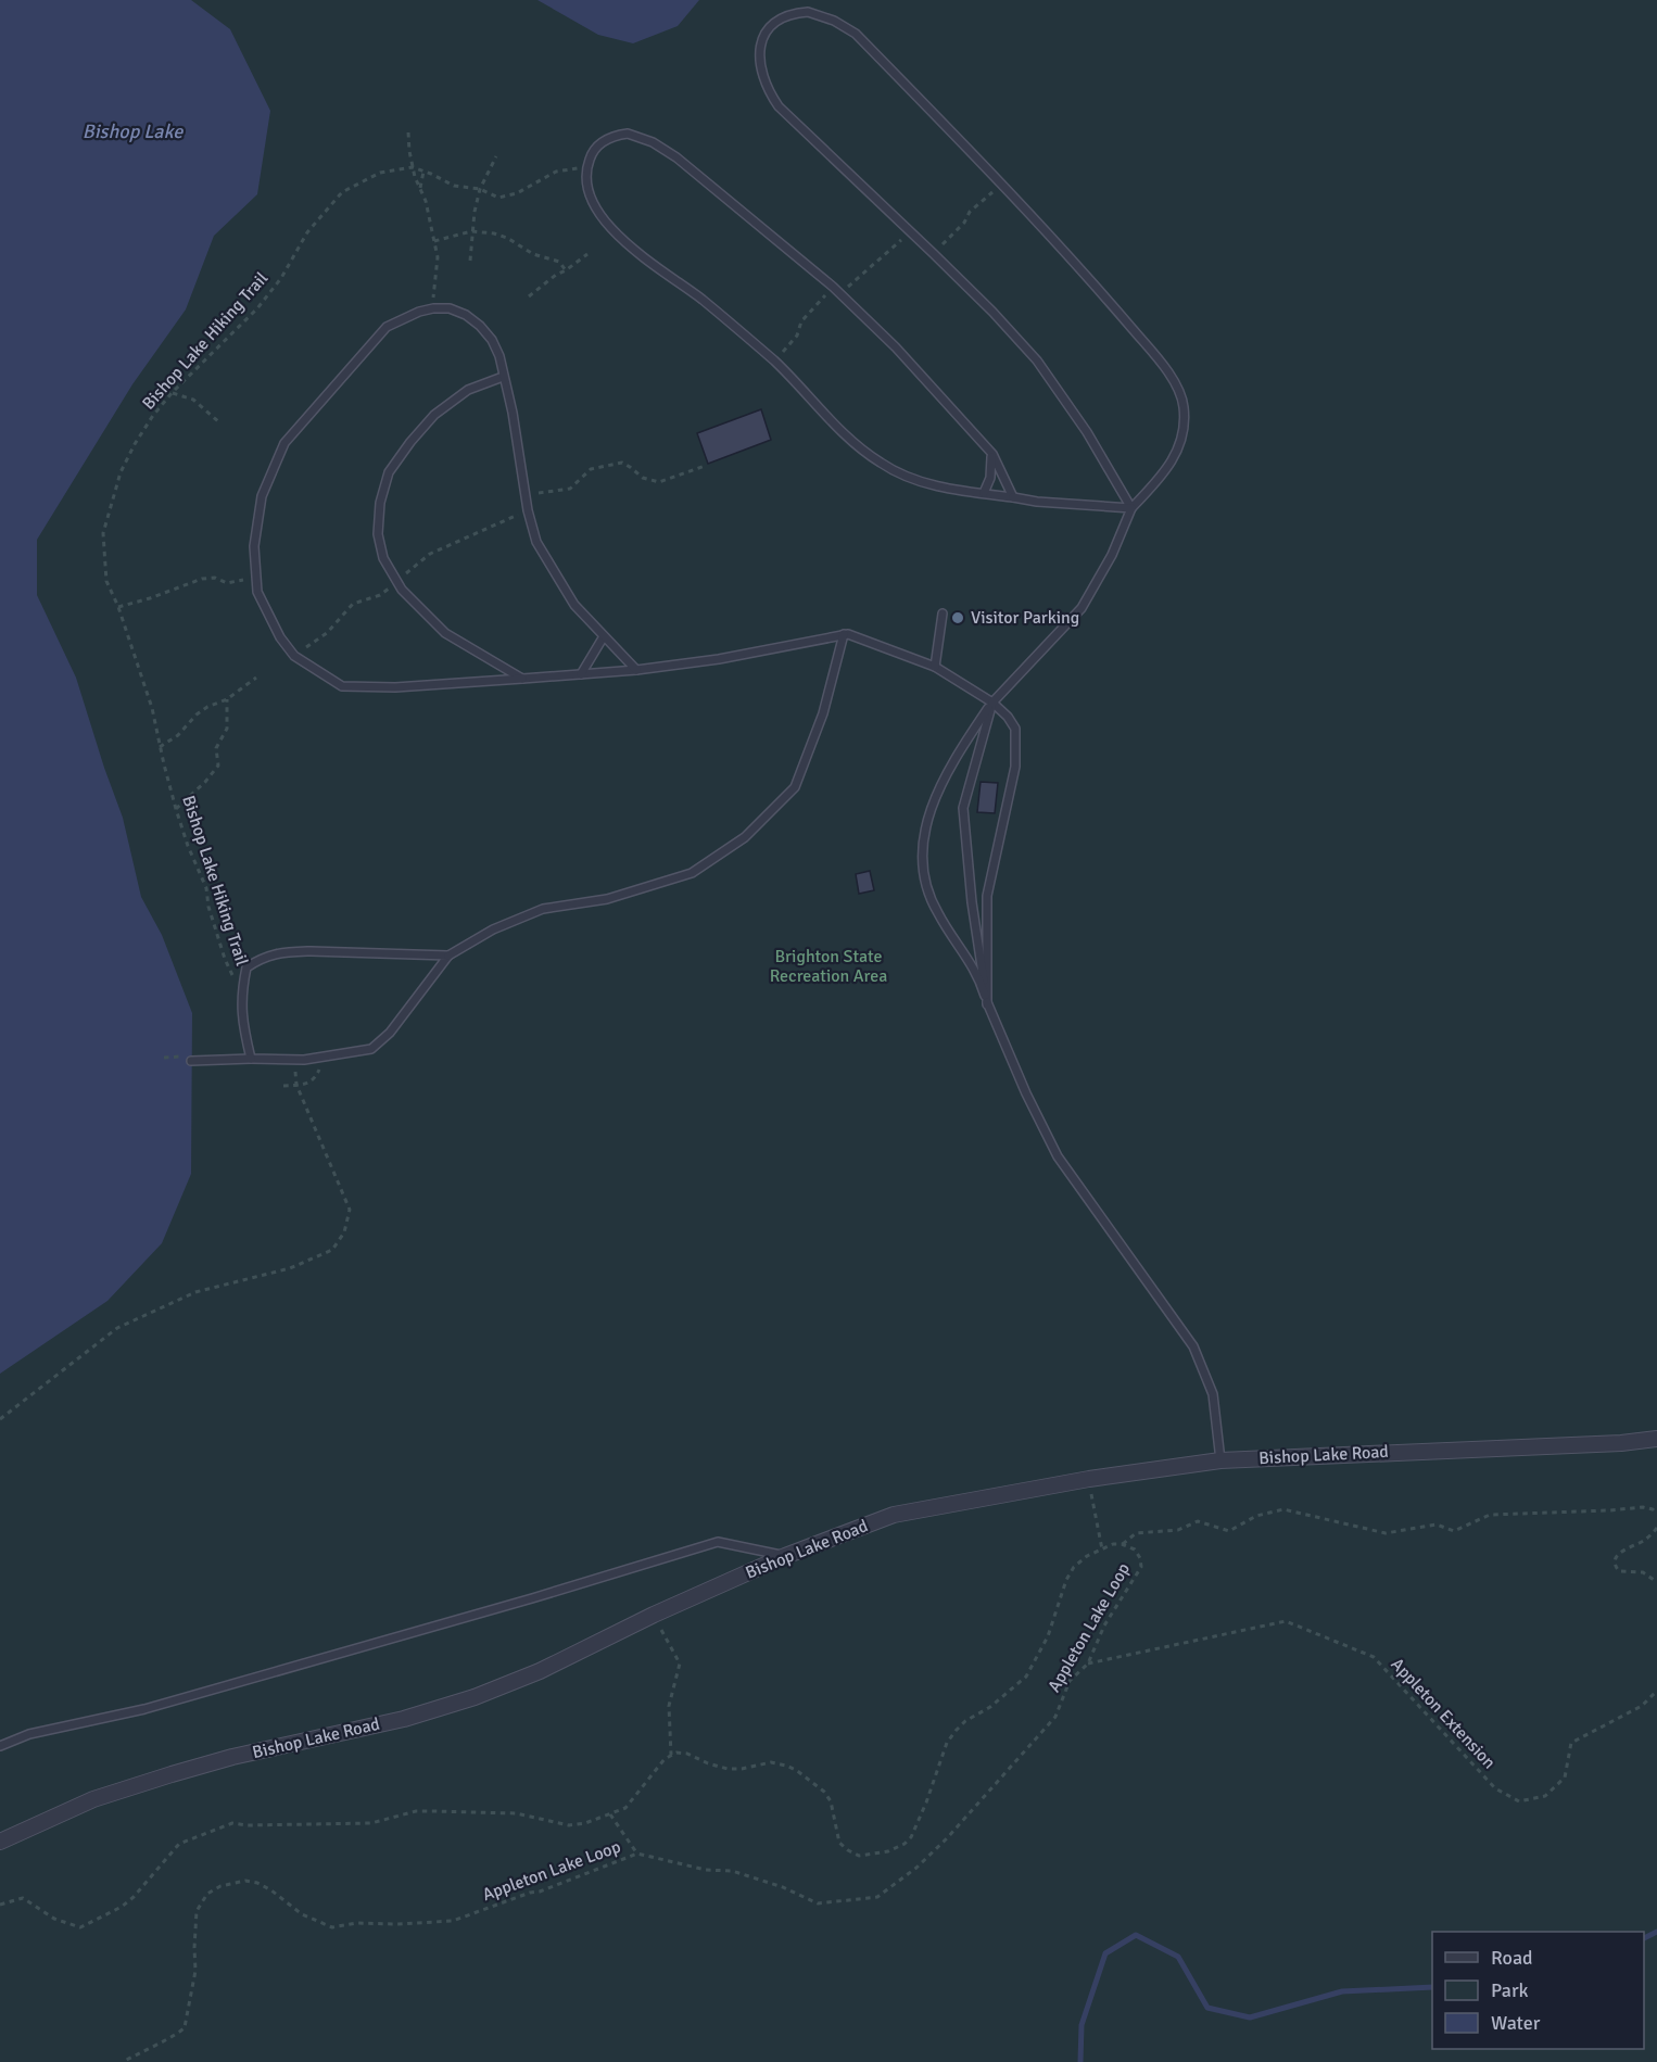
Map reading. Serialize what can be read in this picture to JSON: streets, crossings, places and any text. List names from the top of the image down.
{
  "streets": {
    "street": ["Bishop Lake Road"],
    "path": ["Bishop Lake Hiking Trail", "Appleton Lake Loop", "Appleton Extension"]
  },
  "crossings": [
    ["Appleton Lake Loop", "Appleton Extension"]
  ],
  "water": ["Bishop Lake"],
  "parks": ["Brighton State Recreation Area"],
  "places": ["Visitor Parking"],
  "legend": ["Road", "Park", "Water"]
}
